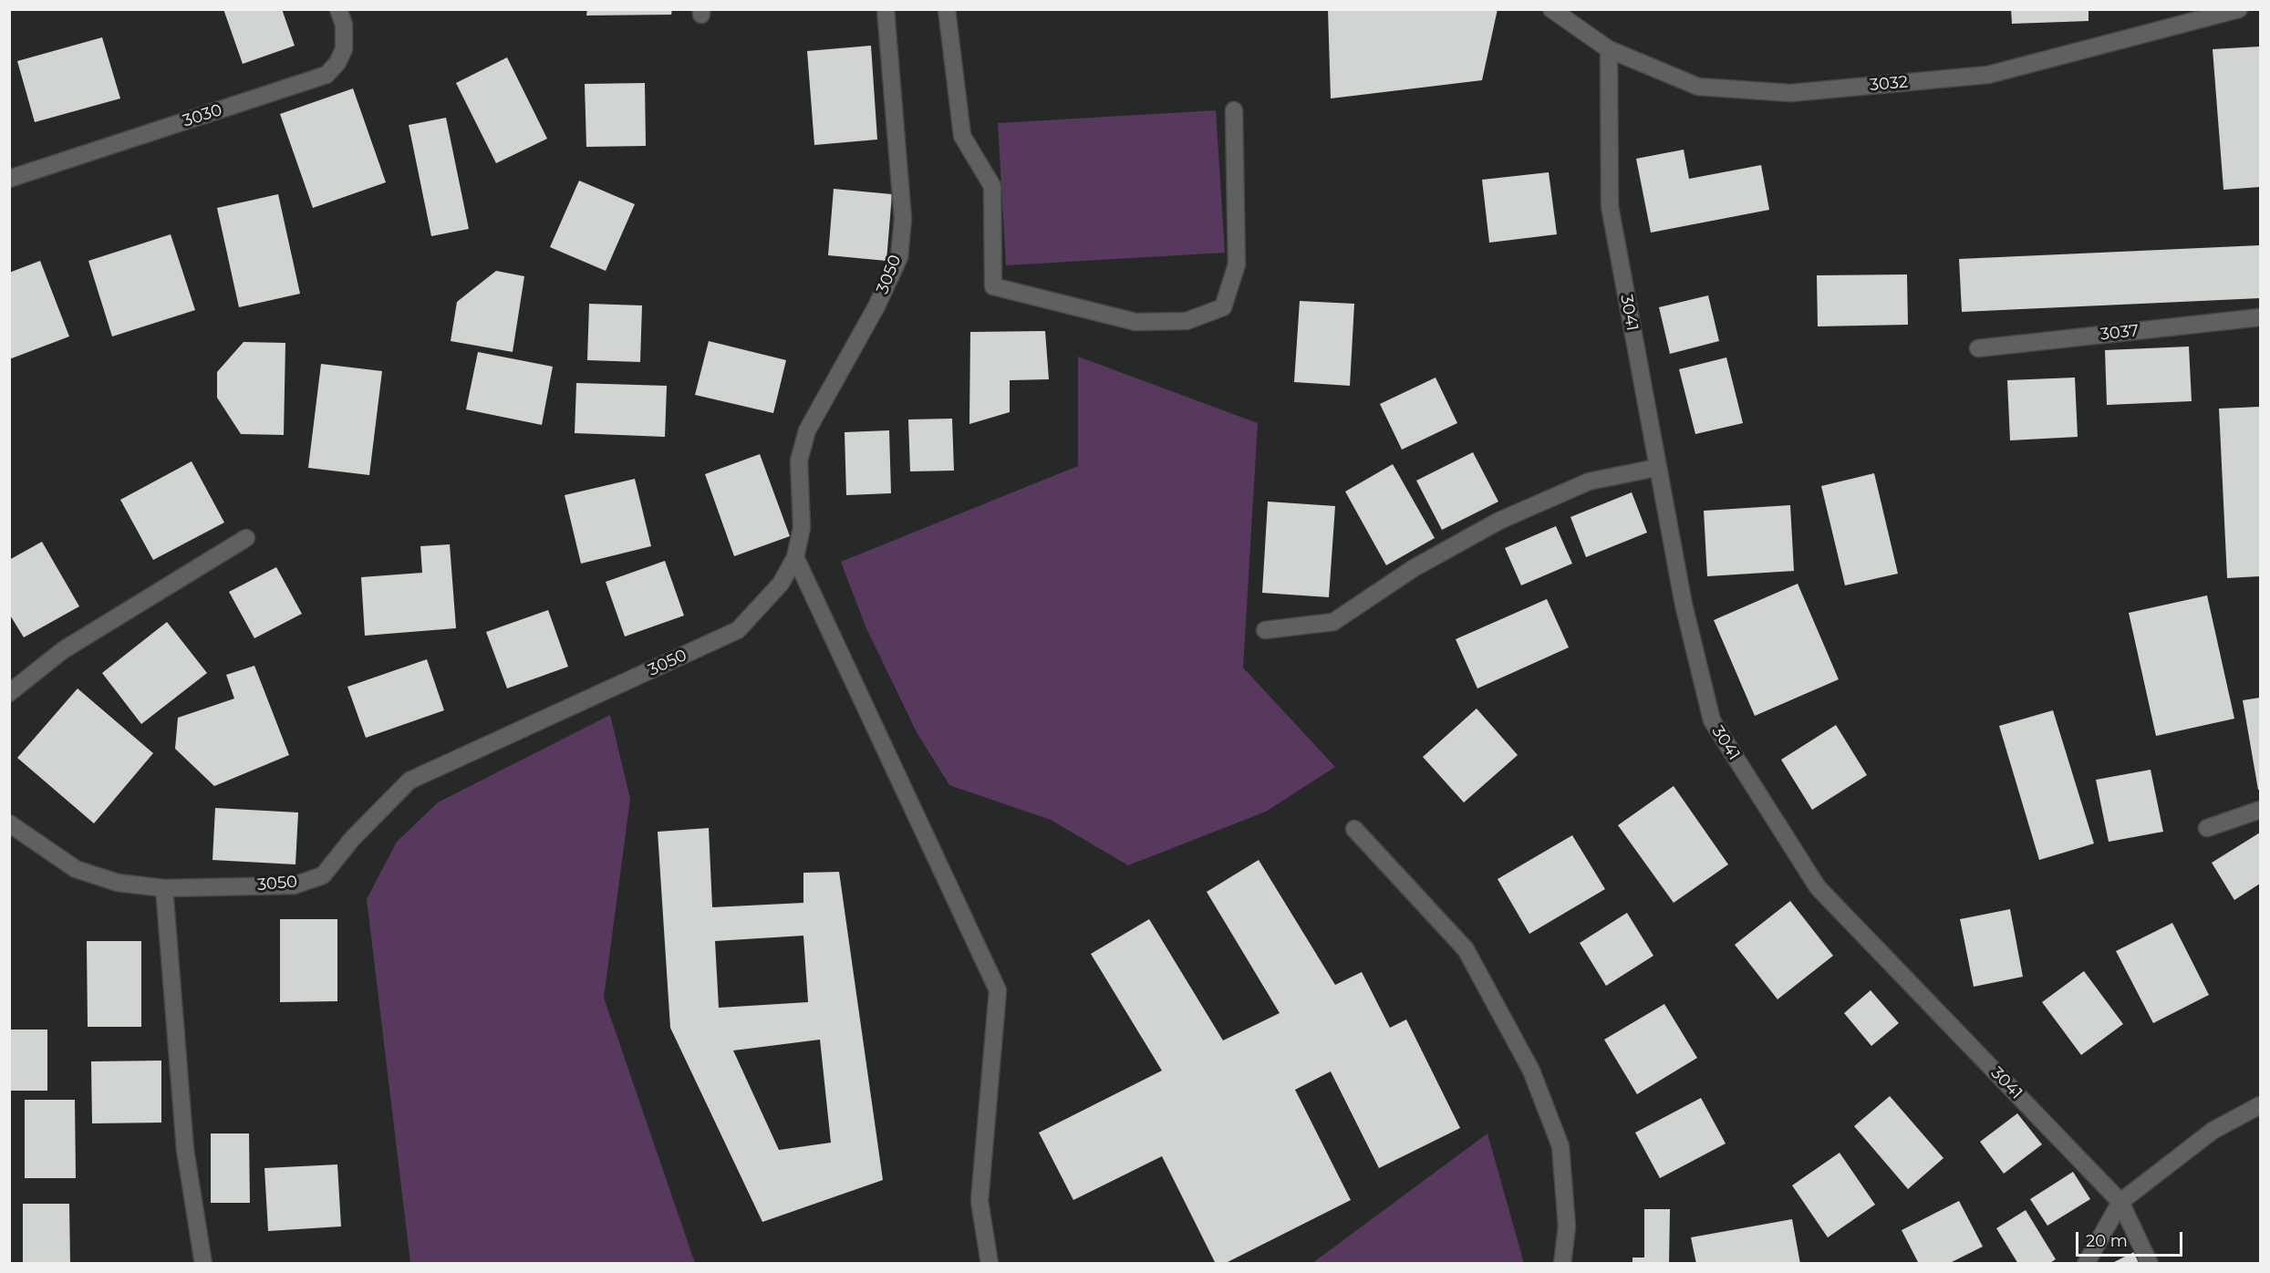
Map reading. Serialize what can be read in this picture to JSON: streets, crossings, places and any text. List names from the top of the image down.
{
  "streets": {
    "street": [
      "3032",
      "3030",
      "3050",
      "3041",
      "3037"
    ]
  },
  "crossings": [
    ["3032", "3041"]
  ],
  "scale_bar": "20 m"
}
